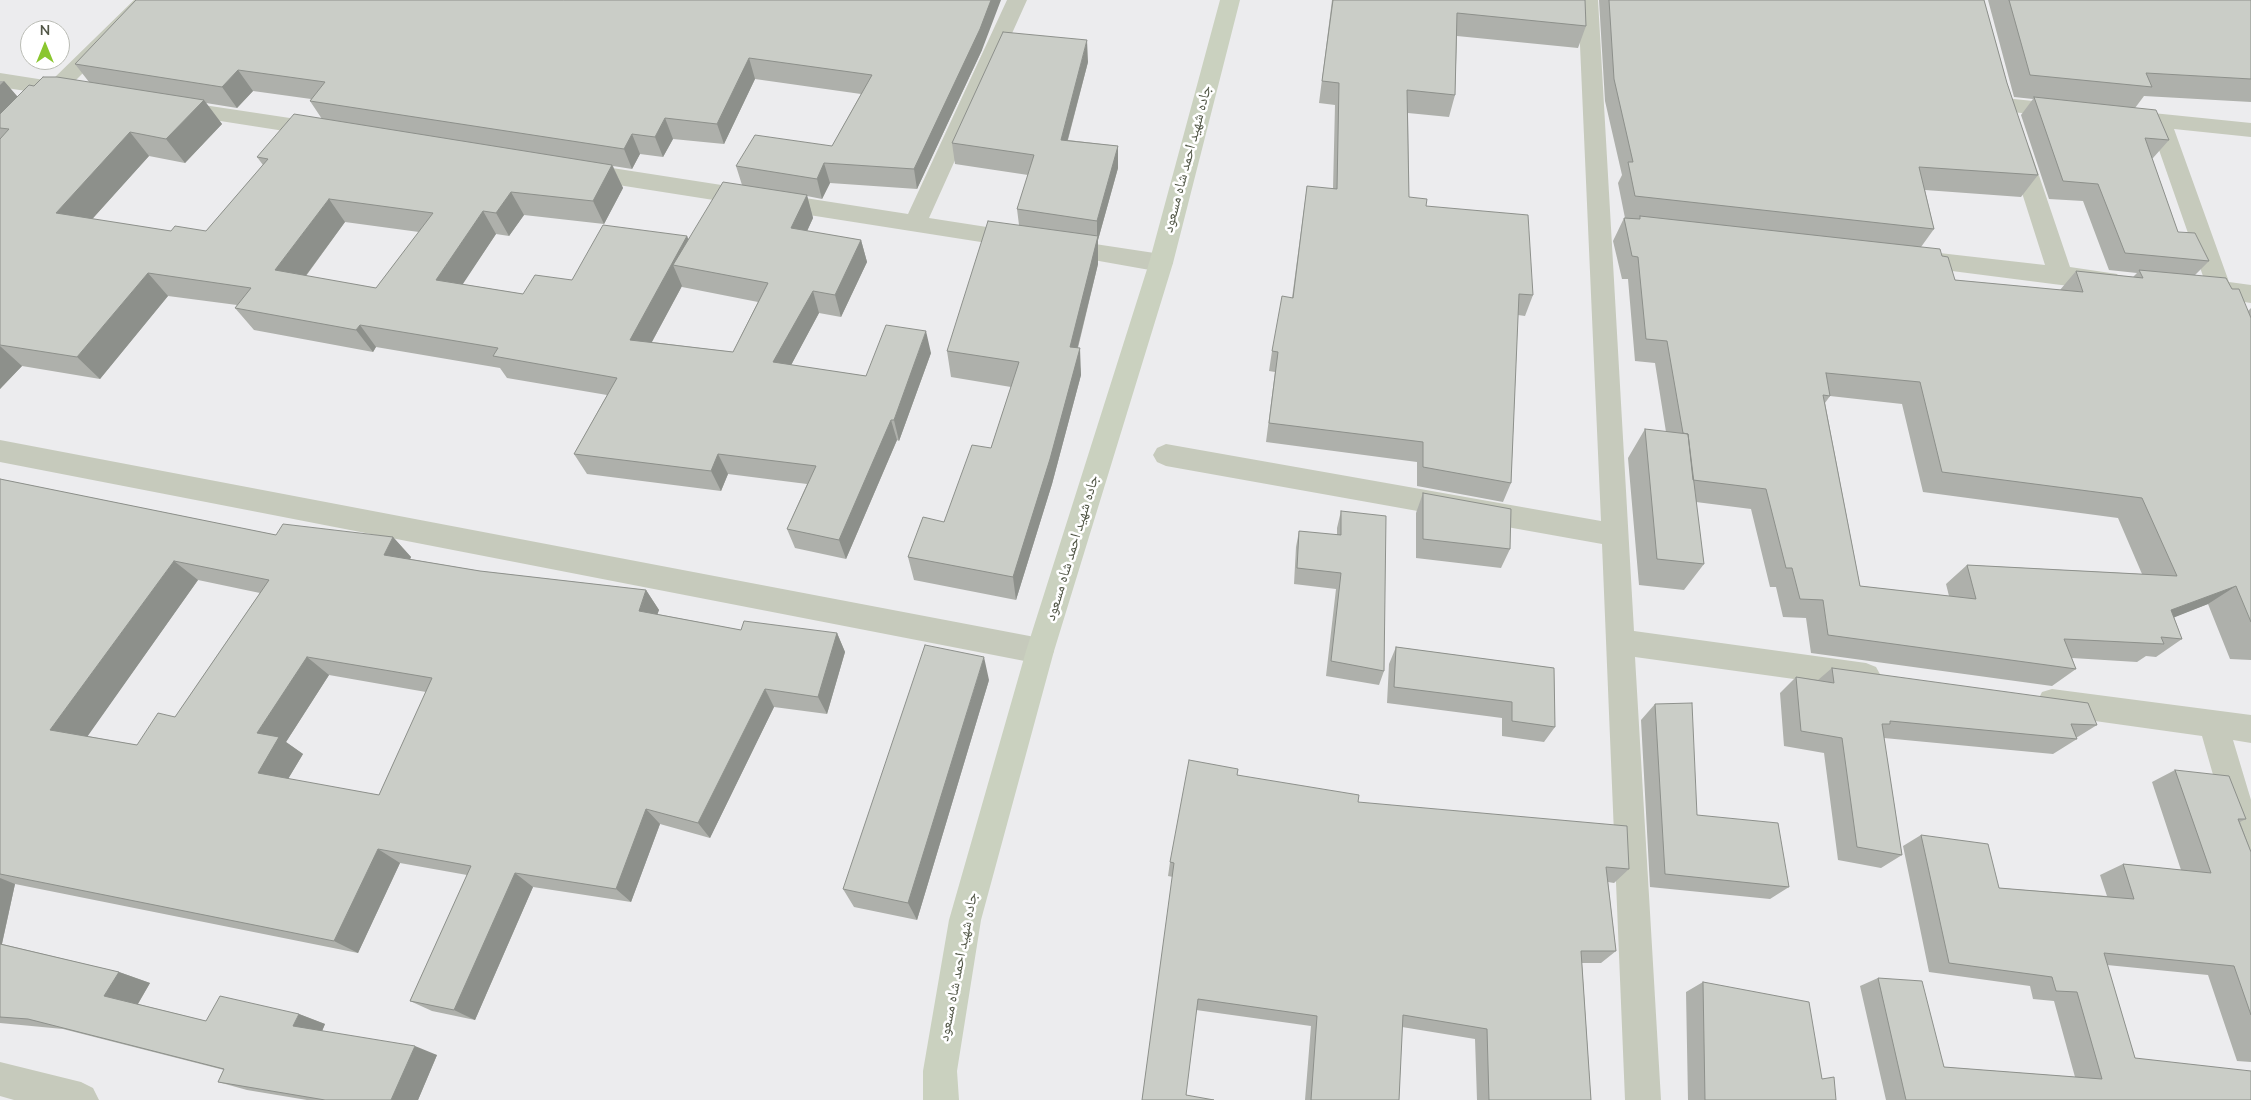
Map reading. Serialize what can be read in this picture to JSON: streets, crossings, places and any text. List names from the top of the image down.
{
  "streets": {
    "main road": ["جاده شهيد احمد شاه مسعود"]
  },
  "north": "top"
}
